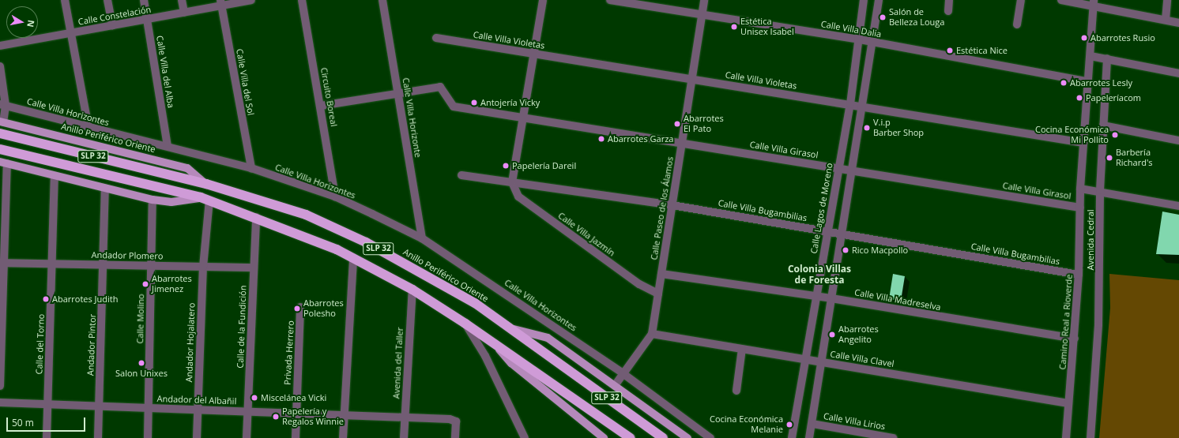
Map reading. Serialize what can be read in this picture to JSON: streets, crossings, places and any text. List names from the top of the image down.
{
  "streets": {
    "highway": ["Anillo Periférico Oriente", "SLP 32"],
    "street": [
      "Calle Constelación",
      "Calle Villa Dalia",
      "Calle Villa Violetas",
      "Calle Villa del Alba",
      "Calle Villa del Sol",
      "Circuito Boreal",
      "Calle Villa Horizontes",
      "Calle Villa Horizonte",
      "Calle Villa Girasol",
      "Calle Paseo de los Álamos",
      "Calle Lagos de Moreno",
      "Calle Villa Bugambilias",
      "Calle Villa Jazmín",
      "Avenida Cedral",
      "Andador Plomero",
      "Calle Villa Madreselva",
      "Calle Molino",
      "Camino Real a Rioverde",
      "Calle de la Fundición",
      "Andador Hojalatero",
      "Calle del Torno",
      "Andador Pintor",
      "Privada Herrero",
      "Calle Villa Clavel",
      "Avenida del Taller",
      "Andador del Albañil",
      "Calle Villa Lirios"
    ]
  },
  "crossings": [
    ["Calle Constelación", "Calle Villa del Alba"],
    ["Calle Constelación", "Calle Villa del Sol"],
    ["Calle Villa Dalia", "Calle Paseo de los Álamos"],
    ["Calle Villa Dalia", "Calle Lagos de Moreno"],
    ["Calle Villa Dalia", "Camino Real a Rioverde"],
    ["Calle Villa Violetas", "Calle Paseo de los Álamos"],
    ["Calle Villa Violetas", "Calle Lagos de Moreno"],
    ["Calle Villa Violetas", "Camino Real a Rioverde"],
    ["Calle Villa del Alba", "Calle Villa Horizontes"],
    ["Calle Villa del Sol", "Calle Villa Horizontes"],
    ["Circuito Boreal", "Calle Villa Horizontes"],
    ["Calle Villa Horizontes", "Calle Villa Horizonte"],
    ["Calle Villa Horizontes", "Calle Paseo de los Álamos"],
    ["Calle Villa Horizonte", "Calle Villa Girasol"],
    ["Anillo Periférico Oriente", "Calle Paseo de los Álamos"],
    ["Calle Villa Girasol", "Calle Paseo de los Álamos"],
    ["Calle Villa Girasol", "Calle Lagos de Moreno"],
    ["Calle Villa Girasol", "Camino Real a Rioverde"],
    ["SLP 32", "Calle de la Fundición"],
    ["SLP 32", "Andador Hojalatero"],
    ["SLP 32", "Avenida del Taller"],
    ["Calle Paseo de los Álamos", "Calle Villa Bugambilias"],
    ["Calle Paseo de los Álamos", "Calle Villa Jazmín"],
    ["Calle Paseo de los Álamos", "Calle Villa Madreselva"],
    ["Calle Paseo de los Álamos", "Calle Villa Clavel"],
    ["Calle Lagos de Moreno", "Calle Villa Bugambilias"],
    ["Calle Lagos de Moreno", "Calle Villa Madreselva"],
    ["Calle Lagos de Moreno", "Calle Villa Clavel"],
    ["Calle Villa Bugambilias", "Calle Villa Jazmín"],
    ["Calle Villa Bugambilias", "Camino Real a Rioverde"],
    ["Andador Plomero", "Calle Molino"],
    ["Andador Plomero", "Calle de la Fundición"],
    ["Andador Plomero", "Andador Hojalatero"],
    ["Andador Plomero", "Calle del Torno"],
    ["Andador Plomero", "Andador Pintor"],
    ["Calle Villa Madreselva", "Camino Real a Rioverde"],
    ["Calle Molino", "Andador del Albañil"],
    ["Camino Real a Rioverde", "Calle Villa Clavel"],
    ["Calle de la Fundición", "Andador del Albañil"],
    ["Andador Hojalatero", "Andador del Albañil"],
    ["Calle del Torno", "Andador del Albañil"],
    ["Andador Pintor", "Andador del Albañil"],
    ["Privada Herrero", "Andador del Albañil"],
    ["Avenida del Taller", "Andador del Albañil"]
  ],
  "districts": ["Colonia Villas de Foresta"],
  "places": [
    "Salón de Belleza Louga",
    "Estética Unisex Isabel",
    "Abarrotes Rusio",
    "Estética Nice",
    "Abarrotes Lesly",
    "Papeleríacom",
    "Antojería Vicky",
    "Abarrotes El Pato",
    "V.i.p Barber Shop",
    "Cocina Económica Mi Pollito",
    "Abarrotes Garza",
    "Barbería Richard's",
    "Papelería Dareil",
    "Rico Macpollo",
    "Abarrotes Jimenez",
    "Abarrotes Judith",
    "Abarrotes Polesho",
    "Abarrotes Angelito",
    "Salon Unixes",
    "Miscelánea Vicki",
    "Papelería y Regalos Winnie",
    "Cocina Económica Melanie"
  ],
  "scale_bar": "50 m",
  "north": "right"
}
